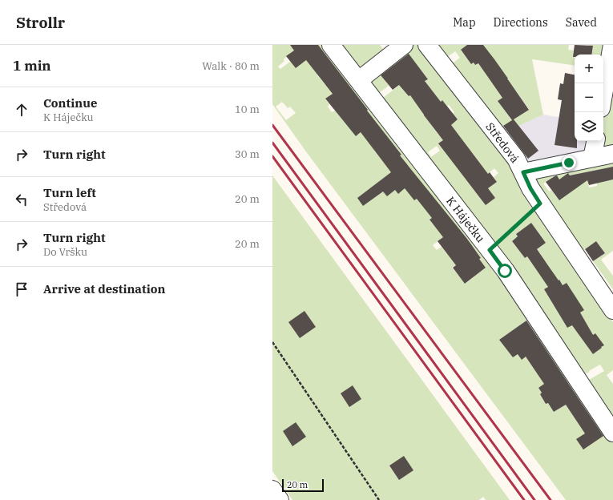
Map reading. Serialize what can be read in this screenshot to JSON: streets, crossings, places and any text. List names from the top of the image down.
{
  "streets": {
    "street": ["Středová", "K Háječku"]
  },
  "scale_bar": "20 m",
  "page": {
    "header": "Strollr",
    "nav": ["Map", "Directions", "Saved"],
    "heading": ["1 min", "Walk · 80 m"],
    "map_buttons": ["+", "−"],
    "list": [
      ["Continue", "K Háječku", "10 m"],
      ["Turn right", "30 m"],
      ["Turn left", "Středová", "20 m"],
      ["Turn right", "Do Vršku", "20 m"],
      "Arrive at destination"
    ],
    "scale": "20 m"
  }
}
